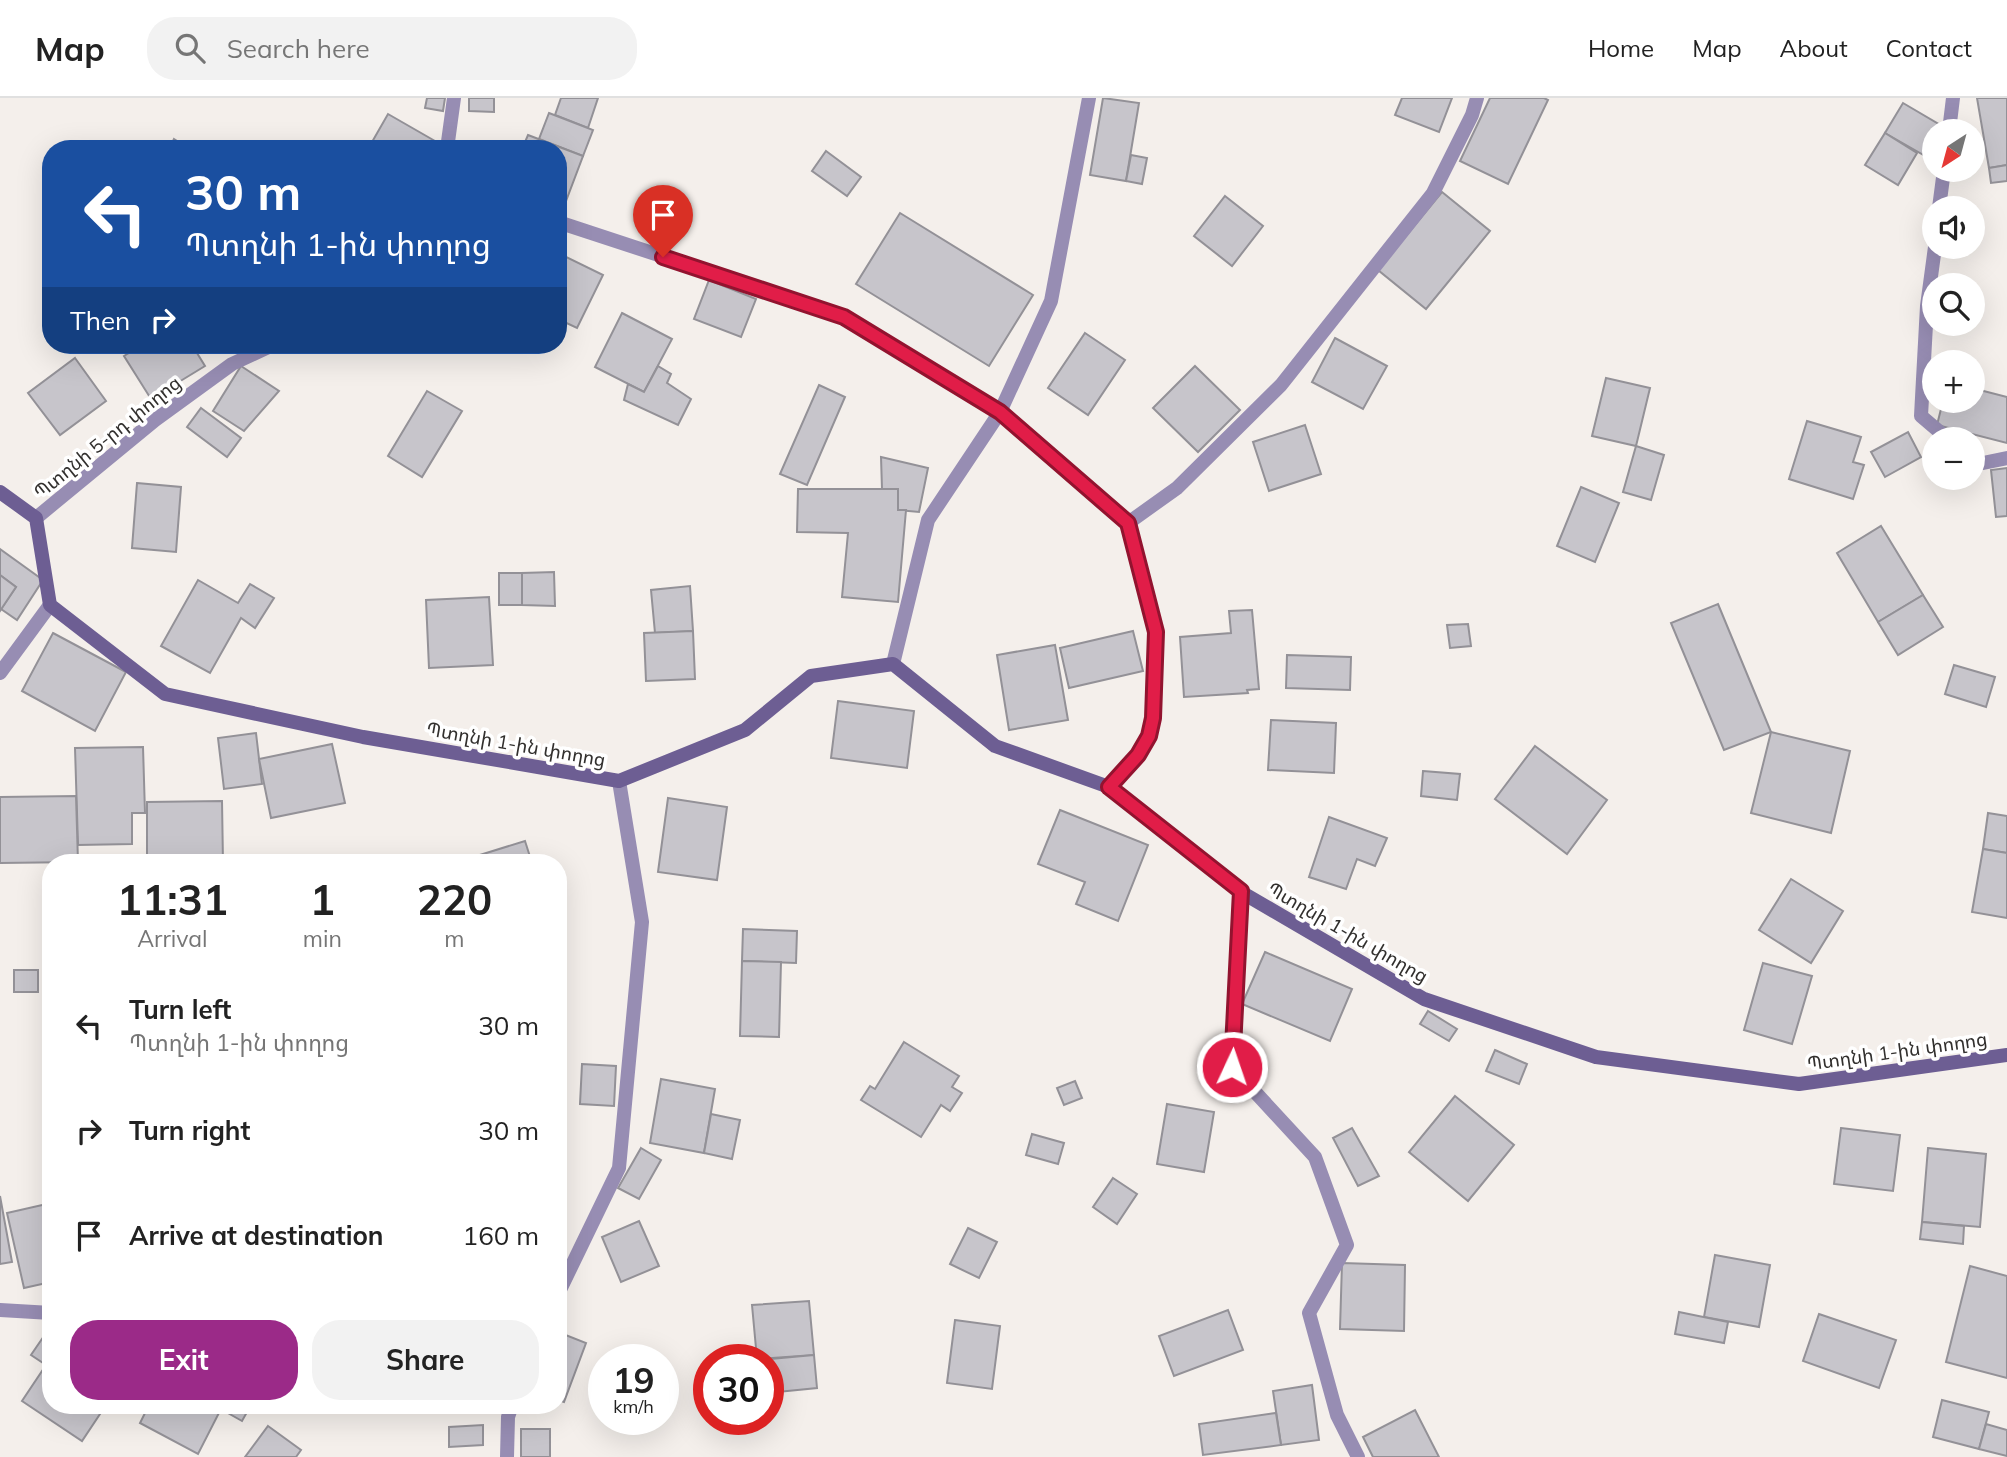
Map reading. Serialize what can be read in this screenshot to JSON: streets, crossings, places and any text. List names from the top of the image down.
{
  "streets": {
    "street": ["Պտղնի 5-րդ փողոց", "Պտղնի 1-ին փողոց"]
  },
  "north": "bottom left",
  "page": {
    "header": "Map",
    "search": "Search here",
    "nav": [
      "Home",
      "Map",
      "About",
      "Contact"
    ],
    "map_buttons": ["+", "−"],
    "turn": ["30 m", "Պտղնի 1-ին փողոց"],
    "then": "Then",
    "eta": [
      "11:31",
      "Arrival",
      "1",
      "min",
      "220",
      "m"
    ],
    "list": [
      {
        "name": "Turn left",
        "note": "Պտղնի 1-ին փողոց",
        "value": "30 m"
      },
      {
        "name": "Turn right",
        "value": "30 m"
      },
      {
        "name": "Arrive at destination",
        "value": "160 m"
      }
    ],
    "buttons": ["Exit", "Share"],
    "speed": "19 km/h",
    "limit": "30"
  }
}
